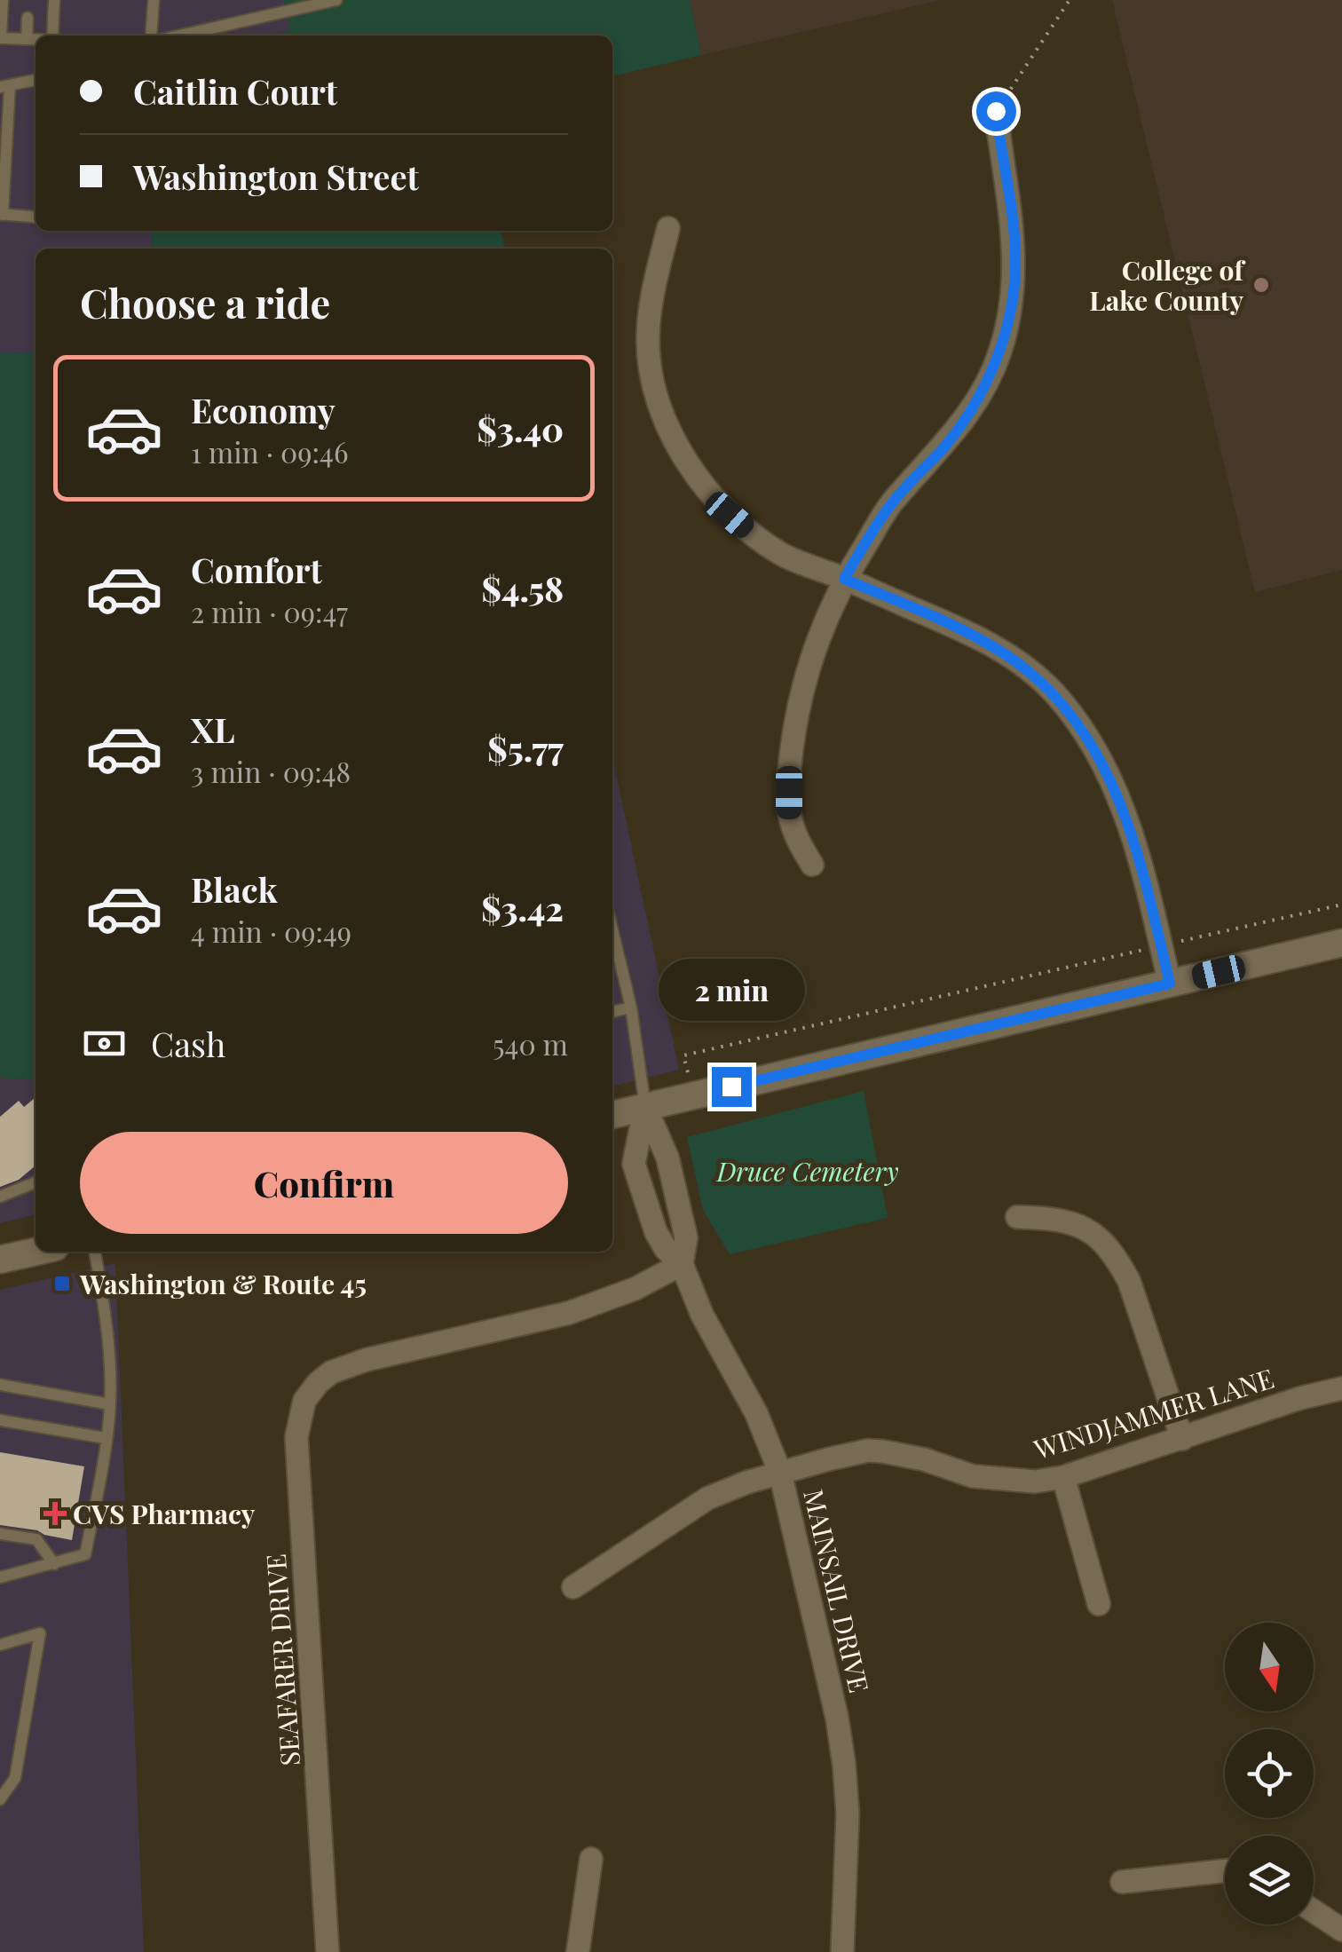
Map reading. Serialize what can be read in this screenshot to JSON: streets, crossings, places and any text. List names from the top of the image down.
{
  "streets": {
    "street": ["WINDJAMMER LANE", "MAINSAIL DRIVE", "SEAFARER DRIVE"]
  },
  "crossings": [
    ["WINDJAMMER LANE", "MAINSAIL DRIVE"],
    ["MAINSAIL DRIVE", "SEAFARER DRIVE"]
  ],
  "parks": ["Druce Cemetery"],
  "places": {
    "other": ["College of Lake County"],
    "transit": ["Washington & Route 45"],
    "health": ["CVS Pharmacy"]
  },
  "north": "bottom",
  "page": {
    "banner": ["Caitlin Court", "Washington Street"],
    "heading": "Choose a ride",
    "list": [
      {
        "name": "Economy",
        "note": "1 min · 09:46",
        "value": "$3.40"
      },
      {
        "name": "Comfort",
        "note": "2 min · 09:47",
        "value": "$4.58"
      },
      {
        "name": "XL",
        "note": "3 min · 09:48",
        "value": "$5.77"
      },
      {
        "name": "Black",
        "note": "4 min · 09:49",
        "value": "$3.42"
      }
    ],
    "bubble": "2 min",
    "pay": ["Cash", "540 m"],
    "buttons": "Confirm"
  }
}
